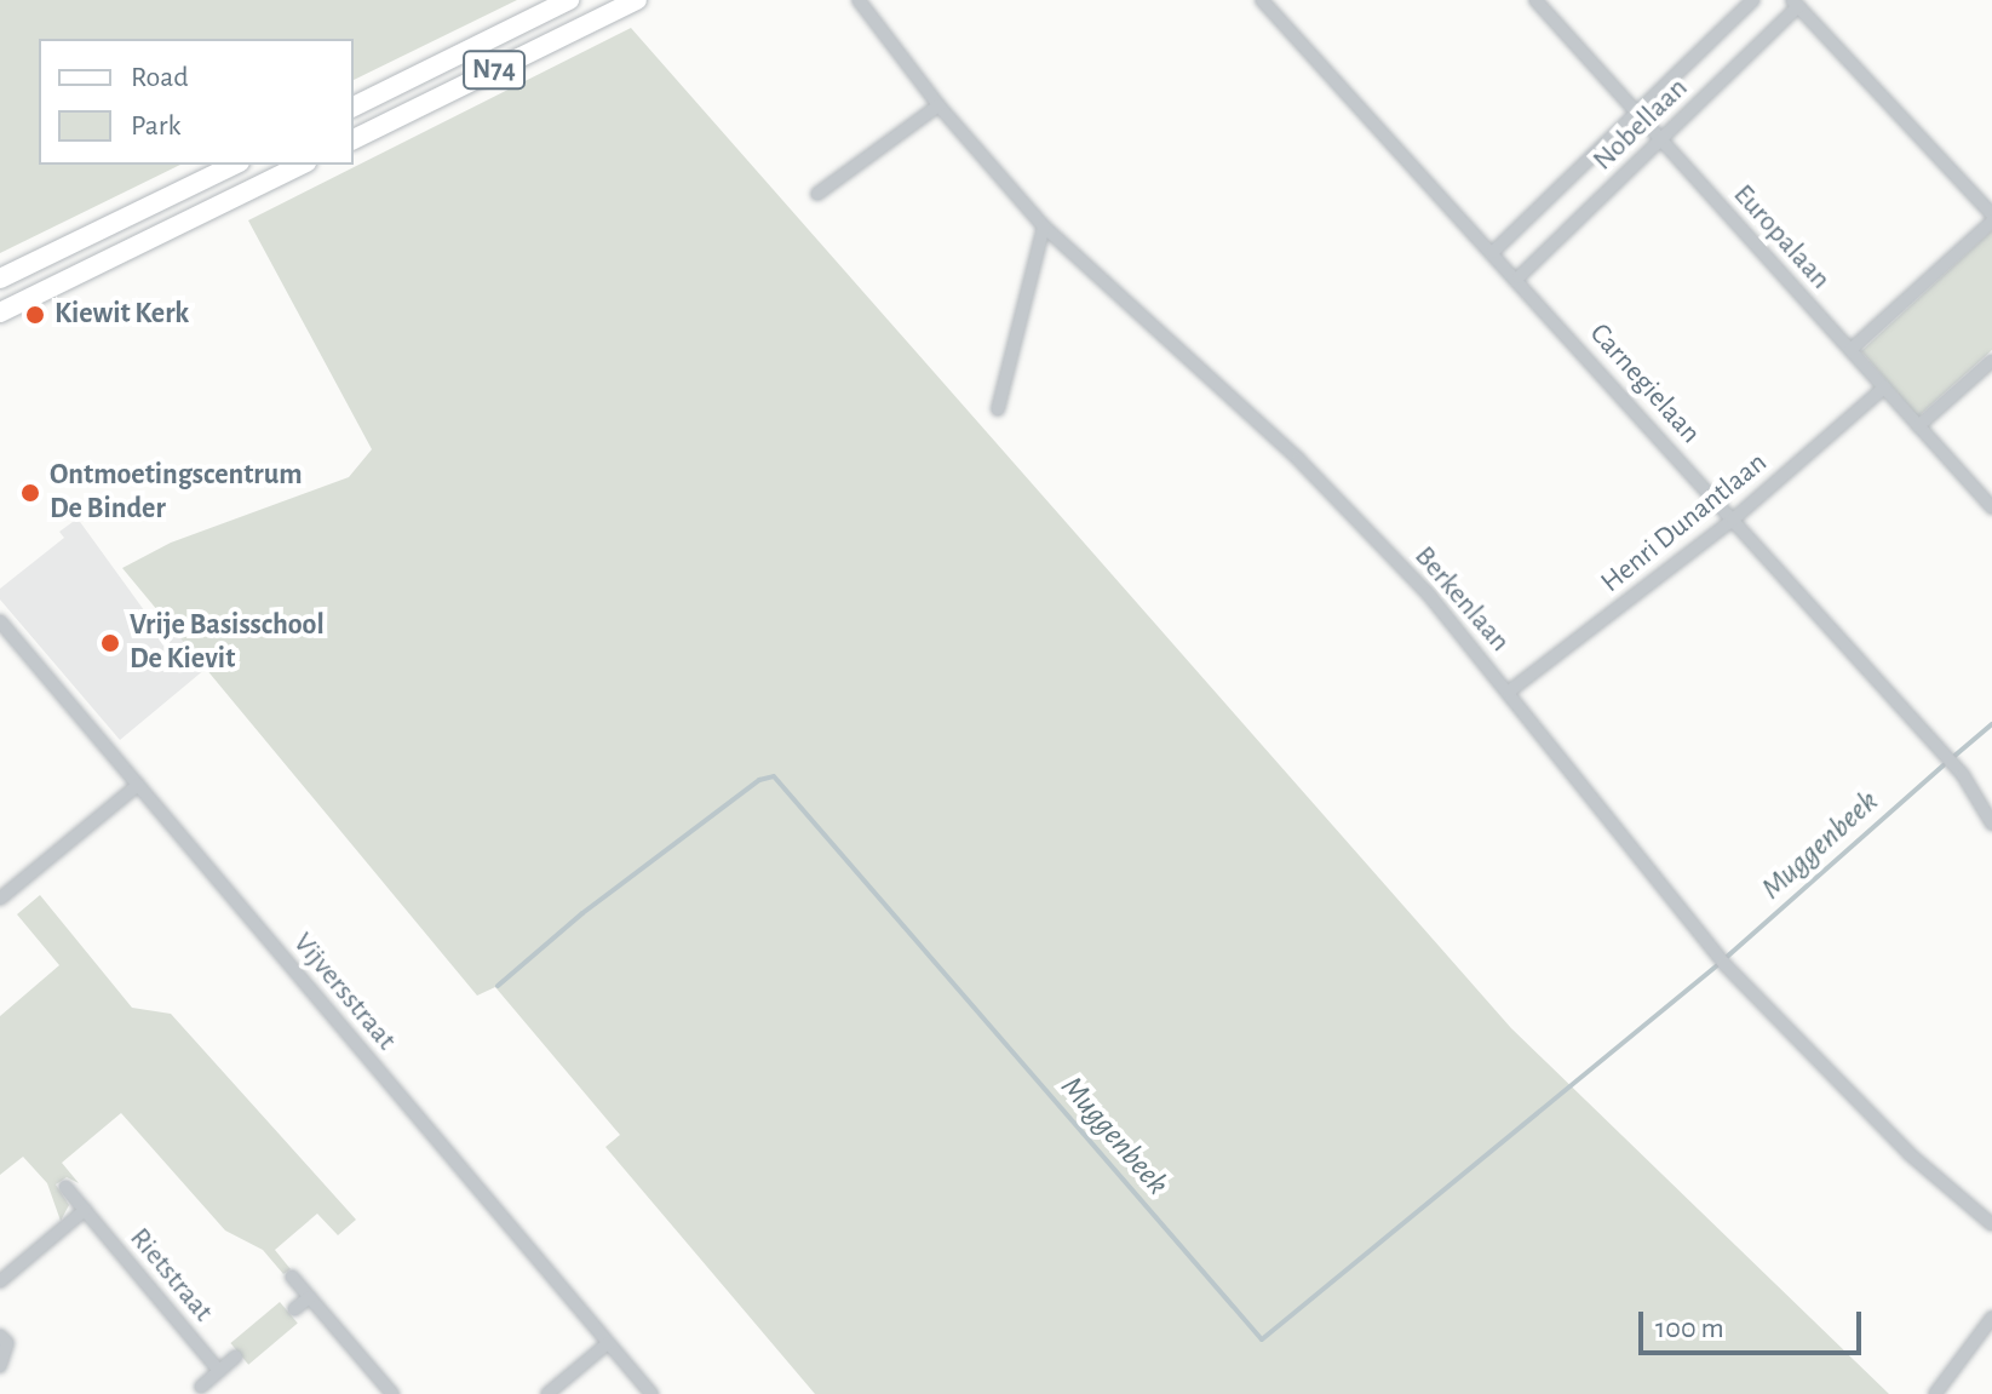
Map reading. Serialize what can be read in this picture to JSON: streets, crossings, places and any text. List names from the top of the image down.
{
  "streets": {
    "main road": ["N74"],
    "street": [
      "Nobellaan",
      "Europalaan",
      "Carnegielaan",
      "Henri Dunantlaan",
      "Berkenlaan",
      "Vijversstraat",
      "Rietstraat"
    ]
  },
  "crossings": [
    ["Nobellaan", "Europalaan"],
    ["Nobellaan", "Carnegielaan"],
    ["Europalaan", "Henri Dunantlaan"],
    ["Carnegielaan", "Henri Dunantlaan"],
    ["Henri Dunantlaan", "Berkenlaan"]
  ],
  "water": ["Muggenbeek"],
  "places": ["Kiewit Kerk", "Ontmoetingscentrum De Binder", "Vrije Basisschool De Kievit"],
  "legend": ["Road", "Park"],
  "scale_bar": "100 m"
}
